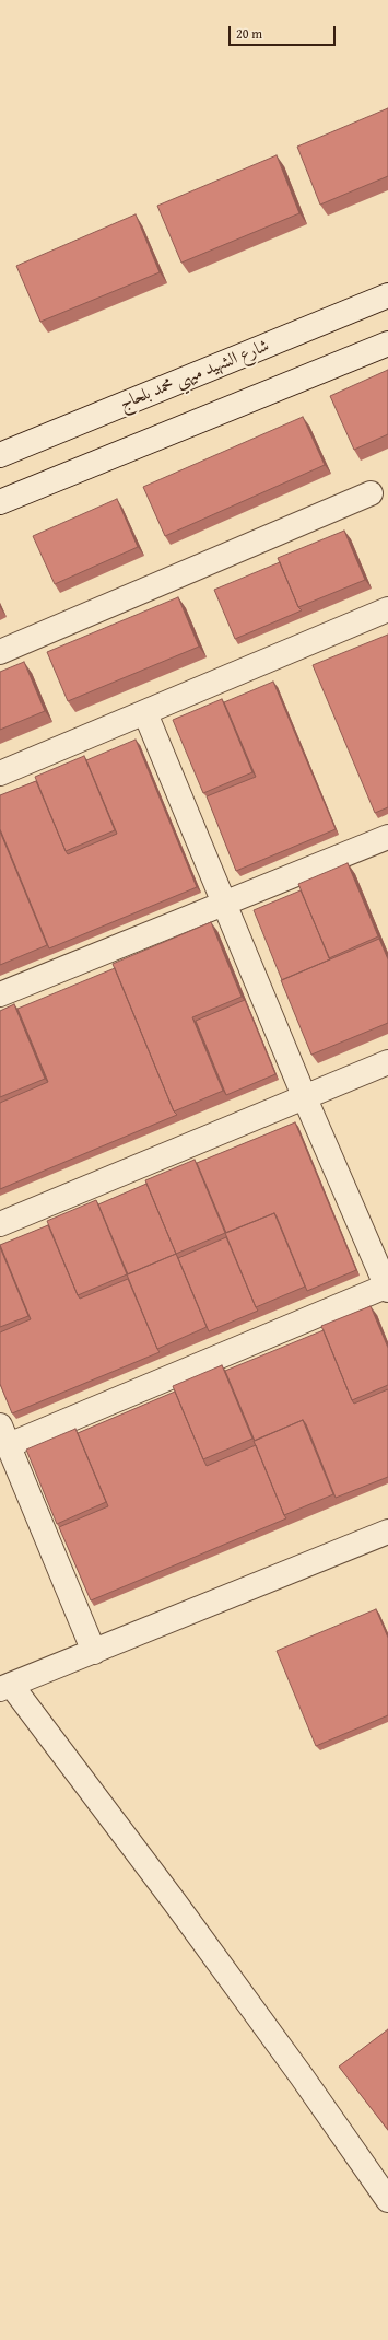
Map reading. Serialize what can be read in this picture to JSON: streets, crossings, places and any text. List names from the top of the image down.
{
  "streets": {
    "street": ["شارع الشهيد ميهي محمد بلحاج"]
  },
  "scale_bar": "20 m"
}
